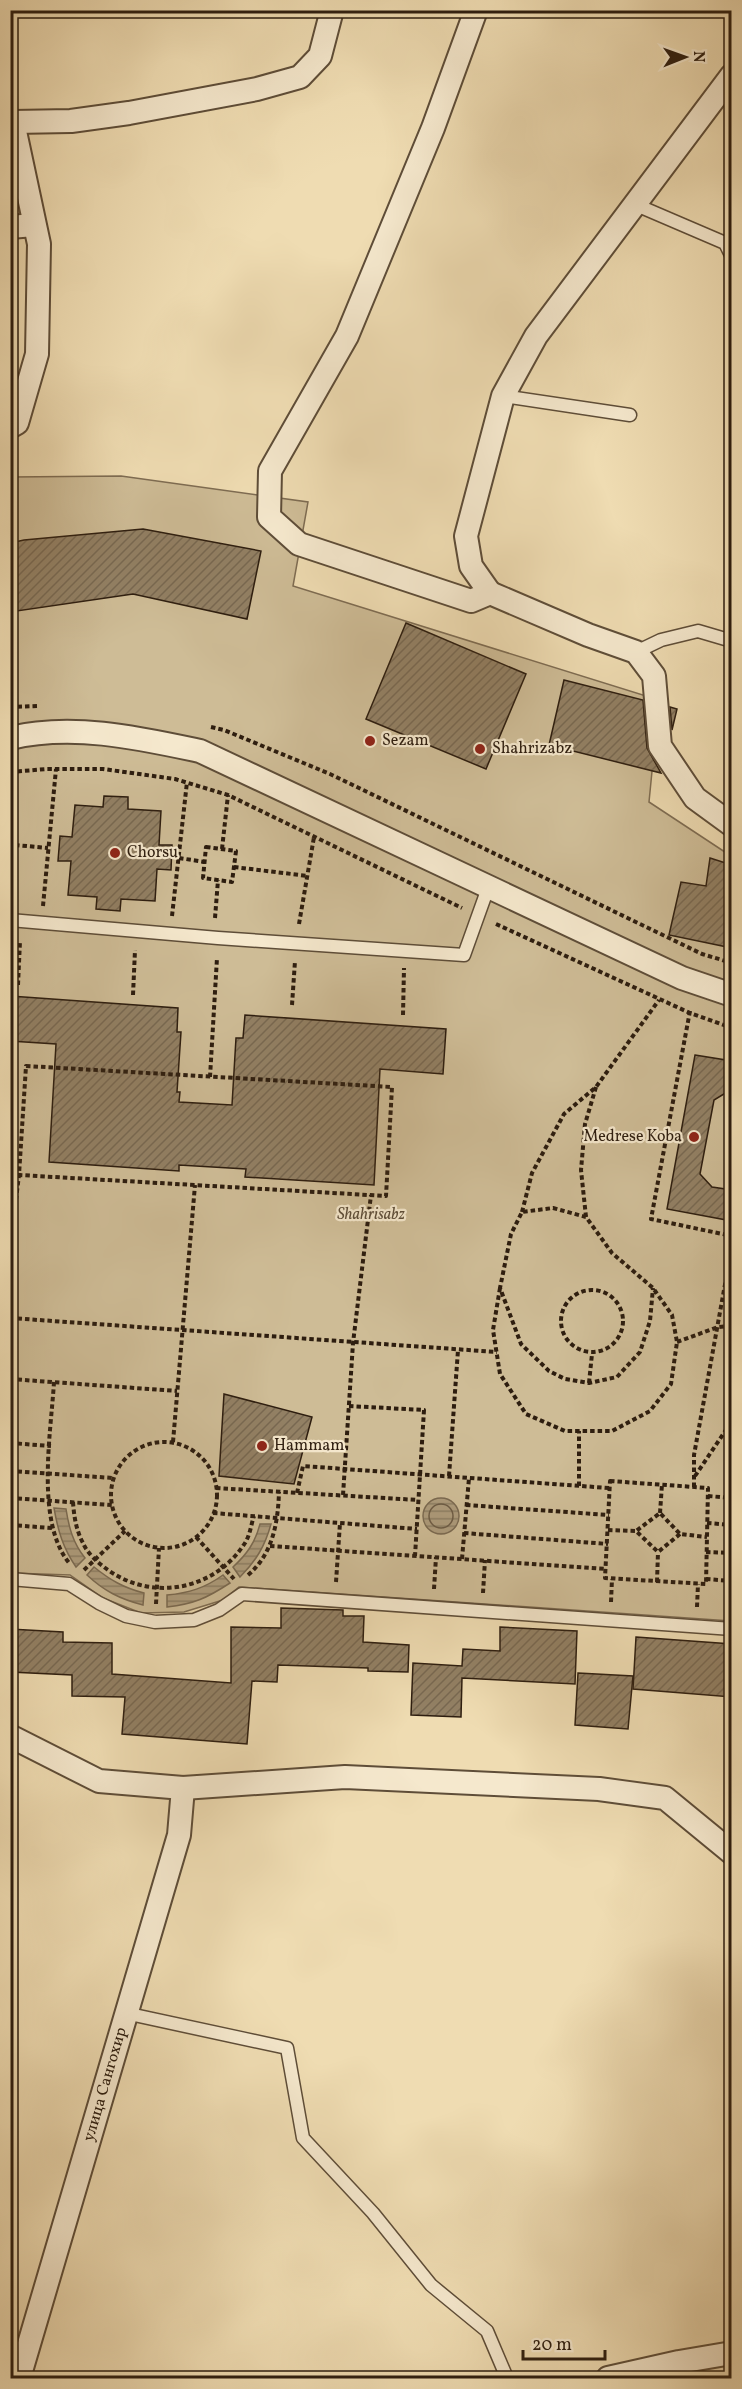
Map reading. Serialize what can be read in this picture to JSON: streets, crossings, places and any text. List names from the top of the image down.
{
  "streets": {
    "street": ["улица Сангохир"]
  },
  "parks": ["Shahrisabz"],
  "places": [
    "Sezam",
    "Shahrizabz",
    "Chorsu",
    "Medrese Koba",
    "Hammam"
  ],
  "scale_bar": "20 m",
  "north": "right"
}
